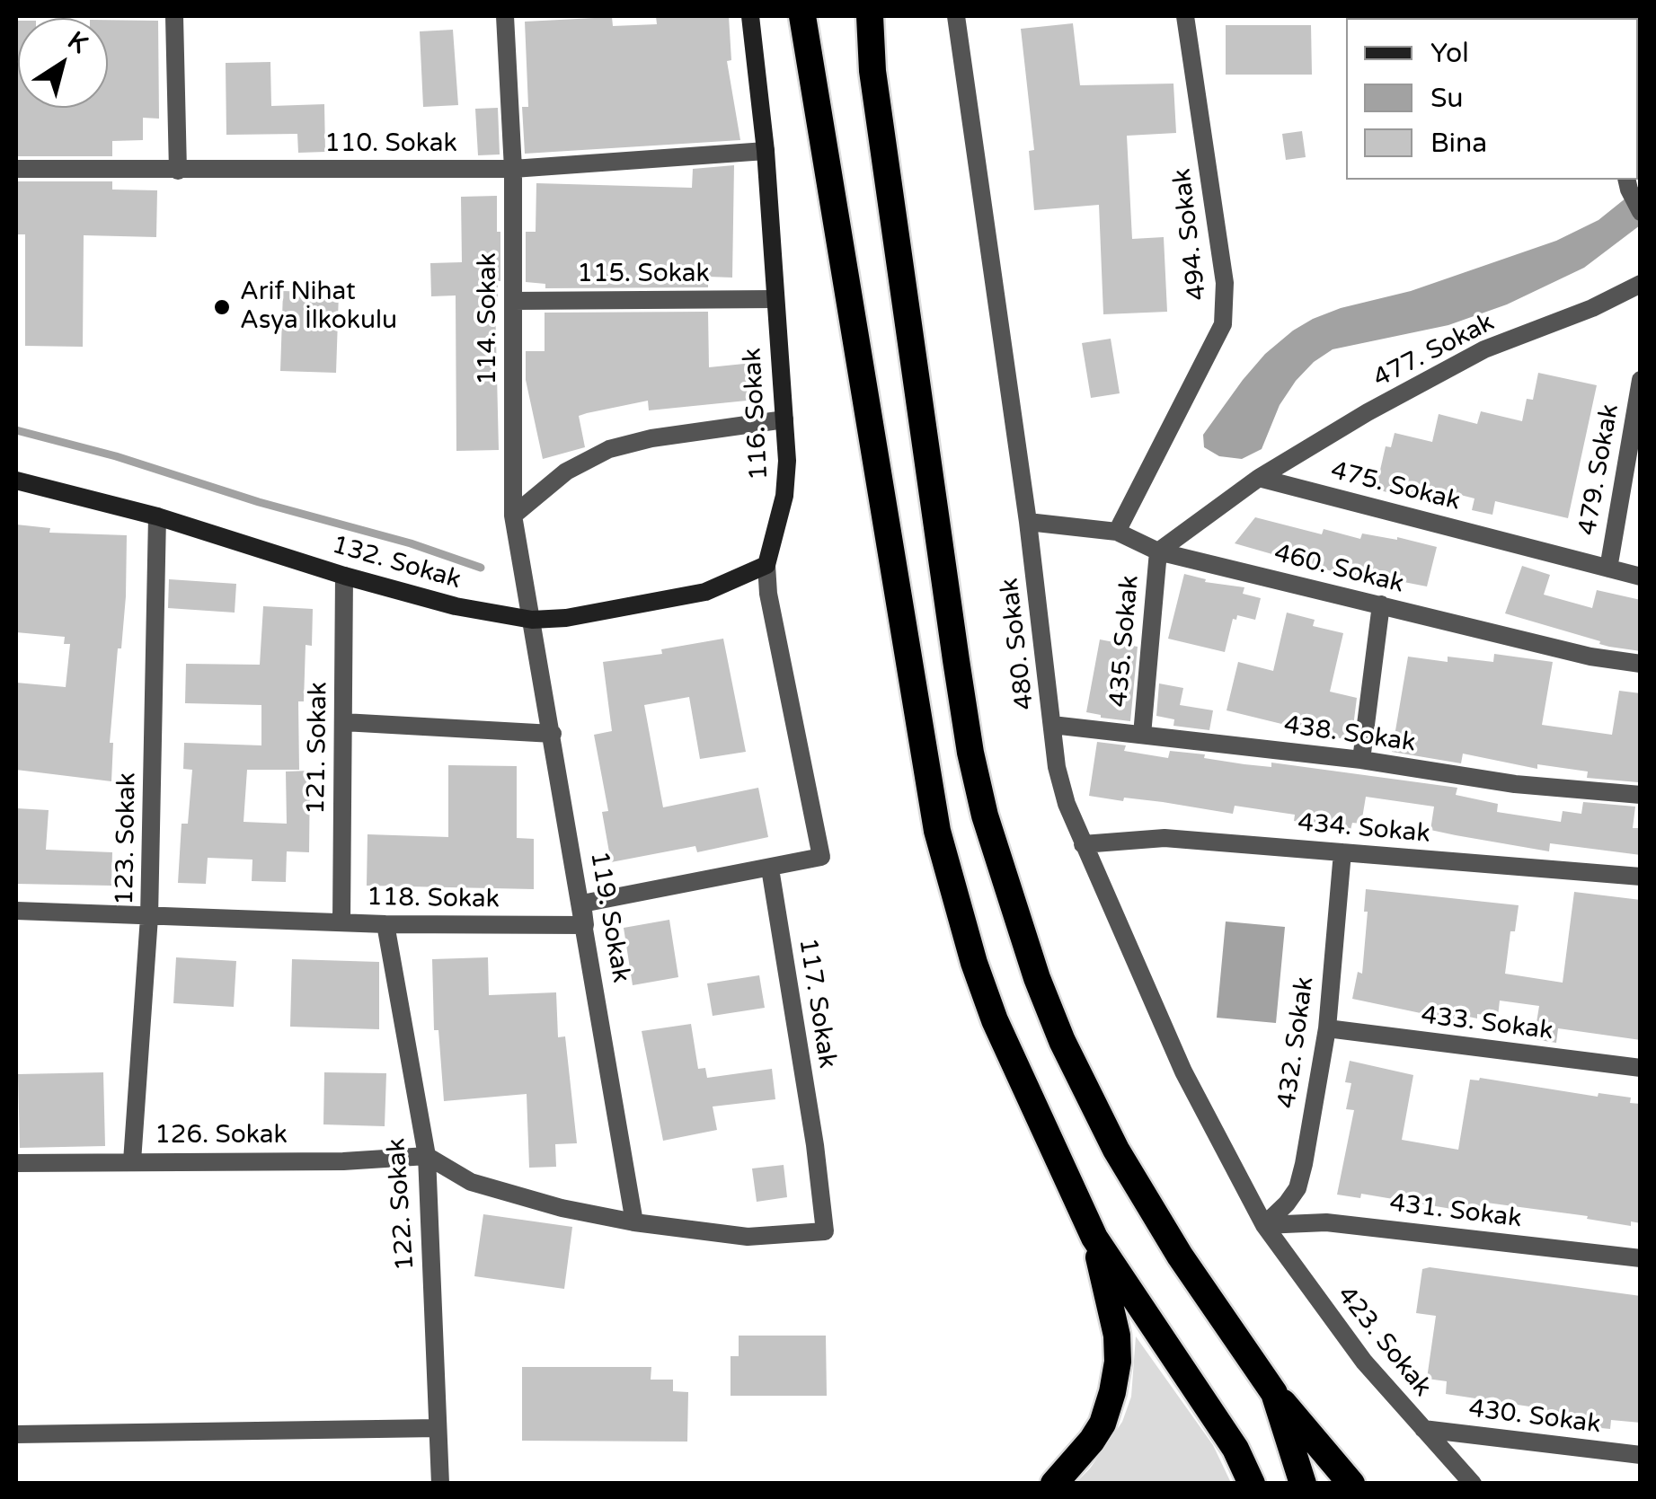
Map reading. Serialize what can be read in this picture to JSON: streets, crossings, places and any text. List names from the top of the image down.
{
  "streets": {
    "main road": ["116. Sokak", "132. Sokak"],
    "street": [
      "110. Sokak",
      "494. Sokak",
      "115. Sokak",
      "114. Sokak",
      "477. Sokak",
      "479. Sokak",
      "475. Sokak",
      "460. Sokak",
      "435. Sokak",
      "480. Sokak",
      "438. Sokak",
      "121. Sokak",
      "434. Sokak",
      "123. Sokak",
      "118. Sokak",
      "119. Sokak",
      "117. Sokak",
      "433. Sokak",
      "432. Sokak",
      "126. Sokak",
      "122. Sokak",
      "431. Sokak",
      "423. Sokak",
      "430. Sokak"
    ]
  },
  "crossings": [
    ["110. Sokak", "114. Sokak"],
    ["110. Sokak", "116. Sokak"],
    ["494. Sokak", "460. Sokak"],
    ["115. Sokak", "114. Sokak"],
    ["115. Sokak", "116. Sokak"],
    ["114. Sokak", "132. Sokak"],
    ["114. Sokak", "119. Sokak"],
    ["477. Sokak", "475. Sokak"],
    ["116. Sokak", "132. Sokak"],
    ["116. Sokak", "117. Sokak"],
    ["479. Sokak", "475. Sokak"],
    ["132. Sokak", "121. Sokak"],
    ["132. Sokak", "123. Sokak"],
    ["132. Sokak", "119. Sokak"],
    ["460. Sokak", "435. Sokak"],
    ["460. Sokak", "480. Sokak"],
    ["435. Sokak", "438. Sokak"],
    ["480. Sokak", "438. Sokak"],
    ["480. Sokak", "434. Sokak"],
    ["480. Sokak", "432. Sokak"],
    ["480. Sokak", "431. Sokak"],
    ["480. Sokak", "423. Sokak"],
    ["121. Sokak", "118. Sokak"],
    ["434. Sokak", "432. Sokak"],
    ["123. Sokak", "118. Sokak"],
    ["123. Sokak", "126. Sokak"],
    ["118. Sokak", "119. Sokak"],
    ["118. Sokak", "122. Sokak"],
    ["119. Sokak", "117. Sokak"],
    ["433. Sokak", "432. Sokak"],
    ["432. Sokak", "431. Sokak"],
    ["432. Sokak", "423. Sokak"],
    ["126. Sokak", "122. Sokak"],
    ["431. Sokak", "423. Sokak"],
    ["423. Sokak", "430. Sokak"]
  ],
  "places": ["Arif Nihat Asya İlkokulu"],
  "legend": ["Yol", "Su", "Bina"],
  "north": "top right"
}
